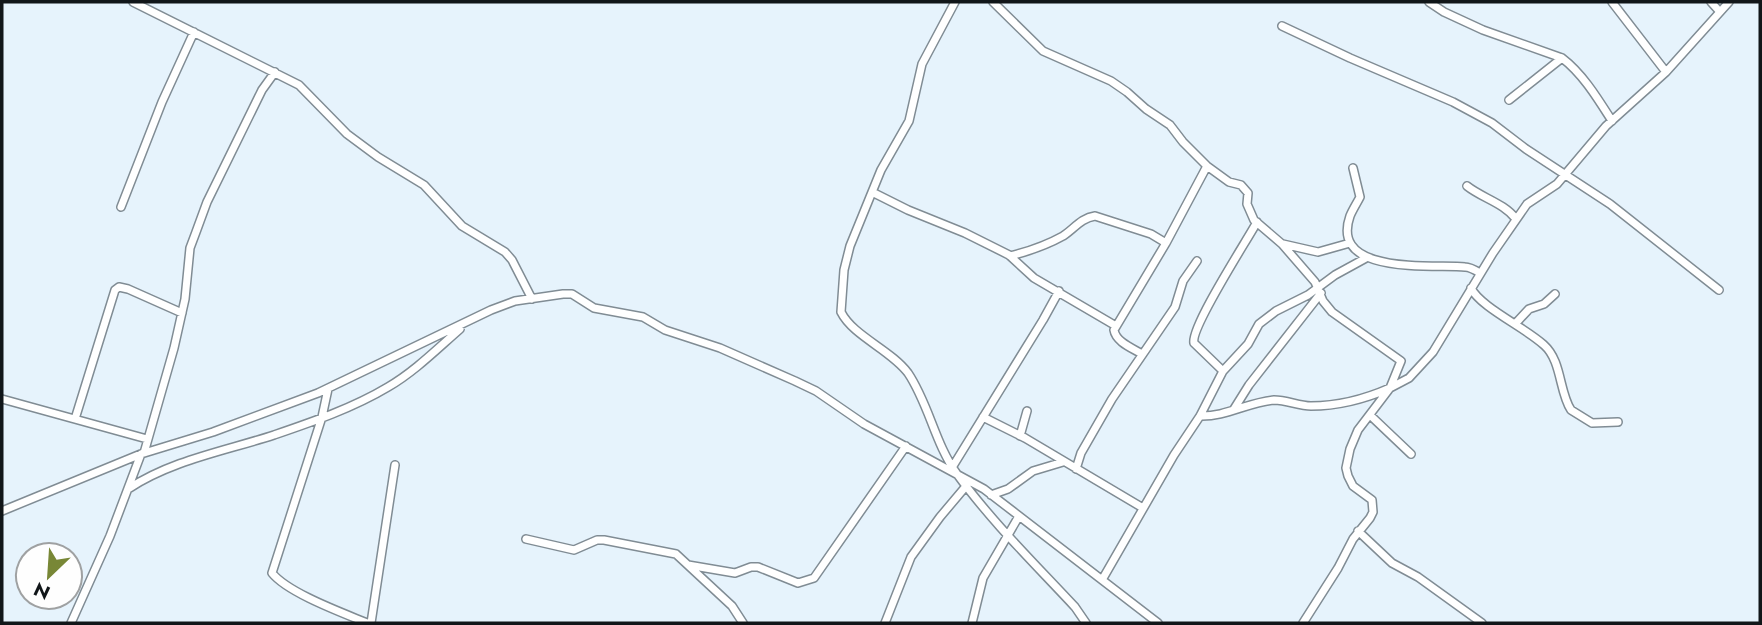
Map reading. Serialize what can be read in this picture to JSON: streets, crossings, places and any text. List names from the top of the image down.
{
  "north": "bottom left"
}
